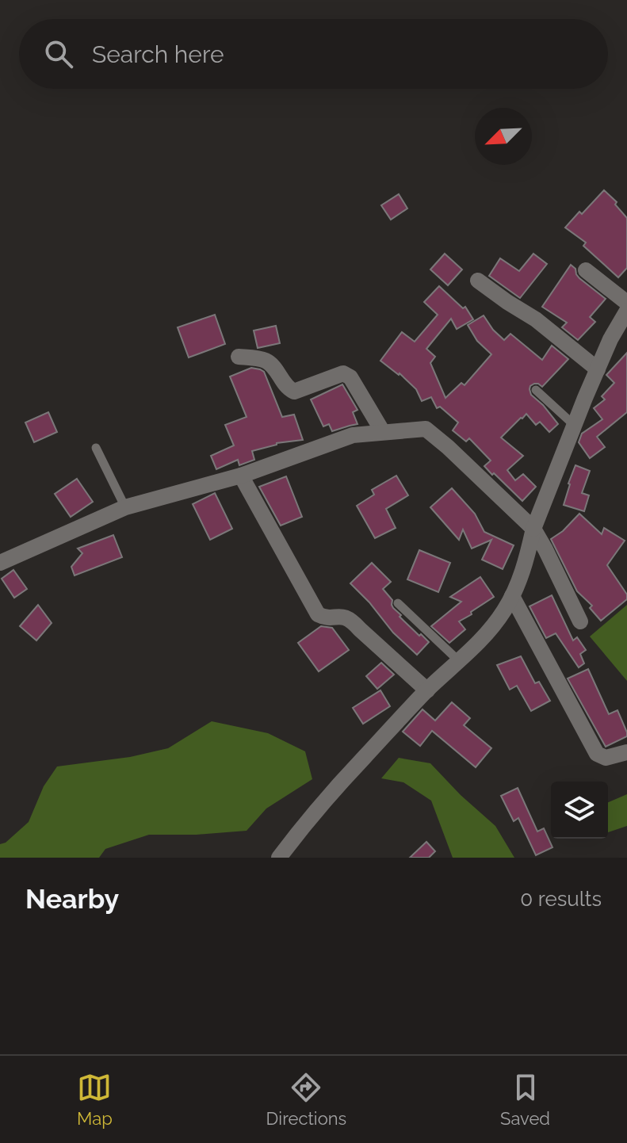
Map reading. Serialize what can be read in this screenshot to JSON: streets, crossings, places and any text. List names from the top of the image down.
{
  "north": "bottom left",
  "page": {
    "search": "Search here",
    "heading": ["Nearby", "0 results"],
    "nav": ["Map", "Directions", "Saved"]
  }
}
